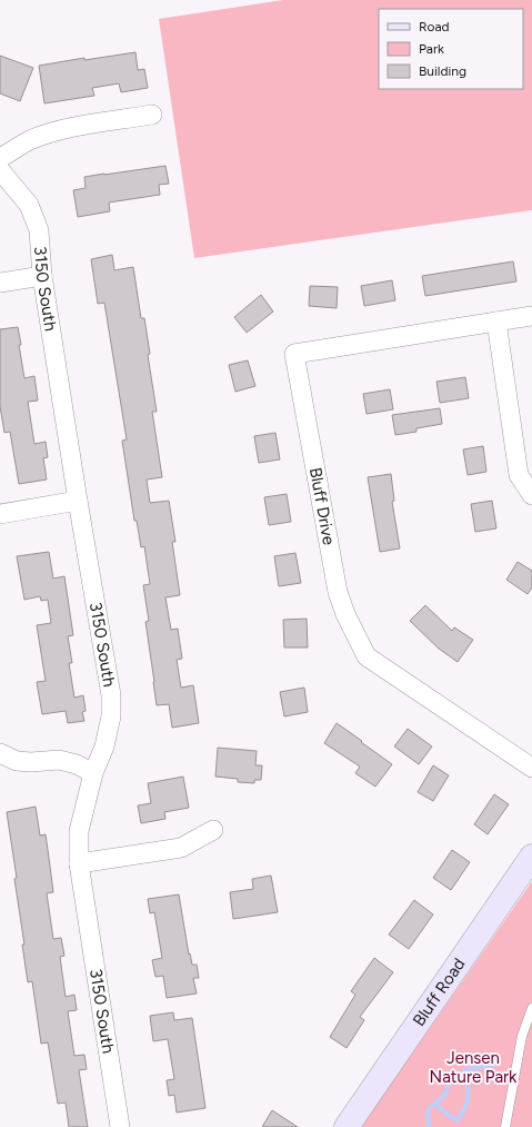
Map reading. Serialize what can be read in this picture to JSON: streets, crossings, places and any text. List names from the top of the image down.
{
  "streets": {
    "main road": ["Bluff Road"],
    "street": ["3150 South", "Bluff Drive"]
  },
  "parks": ["Jensen Nature Park"],
  "legend": ["Road", "Park", "Building"]
}
